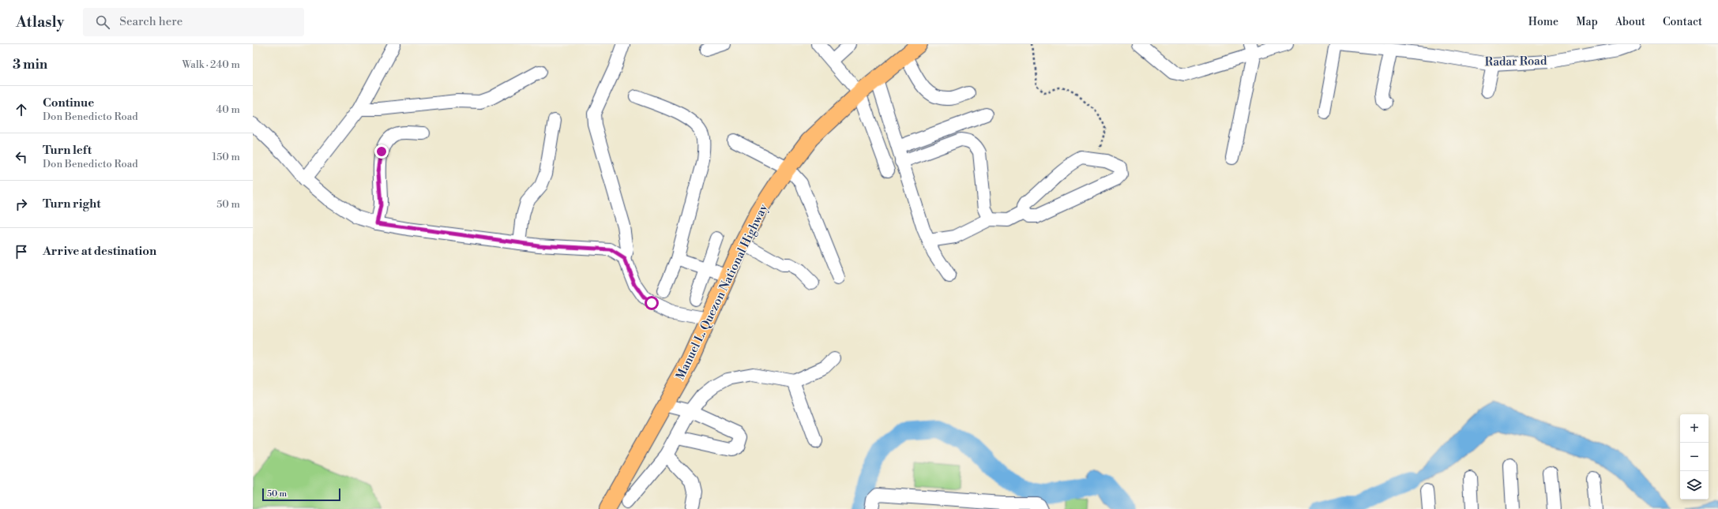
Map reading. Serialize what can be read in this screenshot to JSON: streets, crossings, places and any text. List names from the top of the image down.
{
  "streets": {
    "main road": ["Manuel L. Quezon National Highway"],
    "street": ["Radar Road"]
  },
  "scale_bar": "50 m",
  "page": {
    "header": "Atlasly",
    "search": "Search here",
    "nav": [
      "Home",
      "Map",
      "About",
      "Contact"
    ],
    "heading": ["3 min", "Walk · 240 m"],
    "list": [
      ["Continue", "Don Benedicto Road", "40 m"],
      ["Turn left", "Don Benedicto Road", "150 m"],
      ["Turn right", "50 m"],
      "Arrive at destination"
    ],
    "map_buttons": ["+", "−"],
    "scale": "50 m"
  }
}
